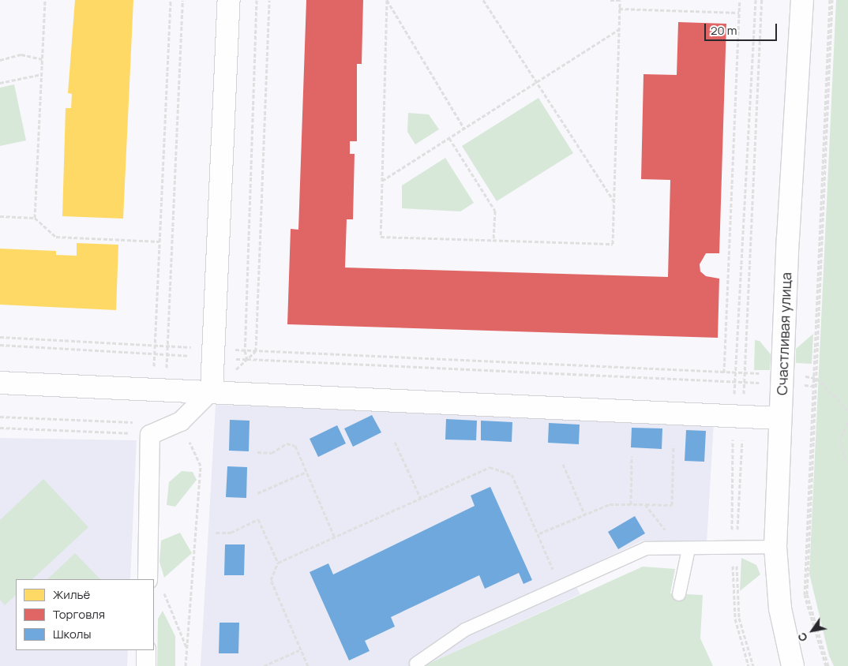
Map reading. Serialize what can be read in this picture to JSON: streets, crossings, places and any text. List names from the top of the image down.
{
  "streets": {
    "street": ["Счастливая улица"]
  },
  "legend": ["Жильё", "Торговля", "Школы"],
  "scale_bar": "20 m",
  "north": "bottom left"
}
